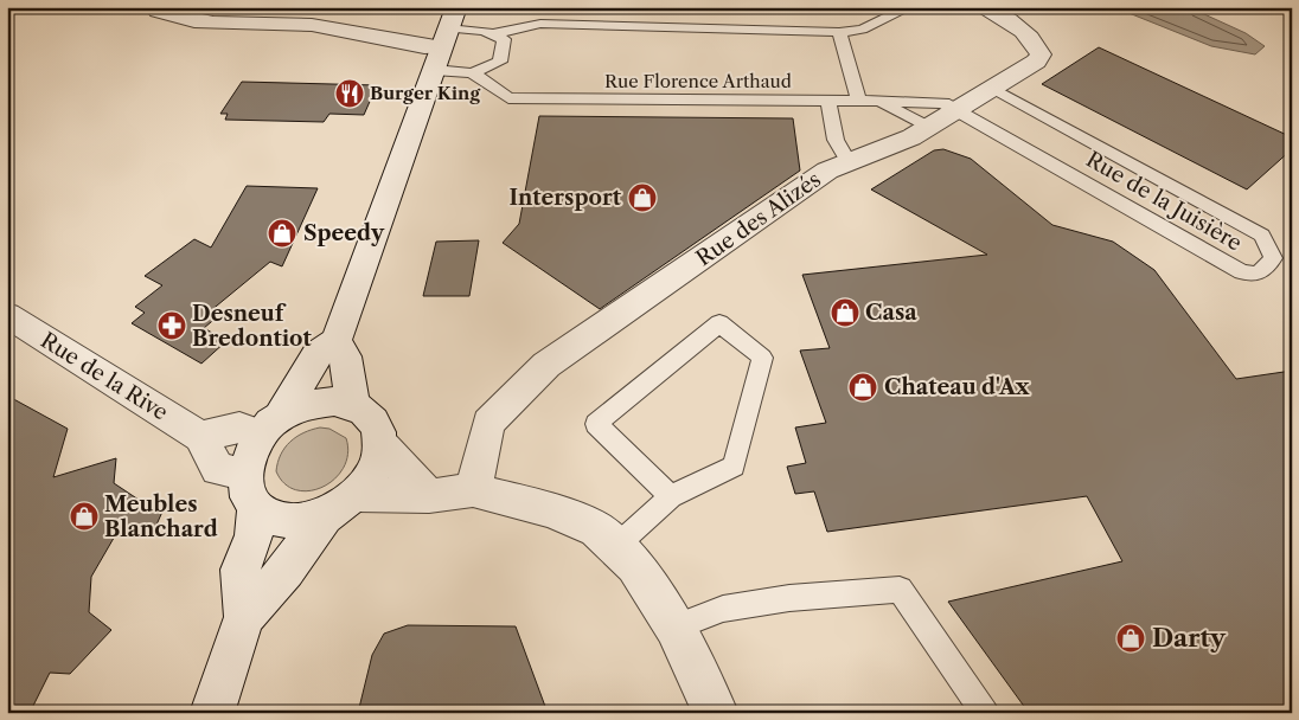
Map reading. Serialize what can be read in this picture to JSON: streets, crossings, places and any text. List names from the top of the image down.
{
  "streets": {
    "street": ["Rue des Alizés", "Rue de la Rive"],
    "lane": ["Rue Florence Arthaud", "Rue de la Juisière"]
  },
  "crossings": [
    ["Rue Florence Arthaud", "Rue de la Juisière"],
    ["Rue Florence Arthaud", "Rue des Alizés"],
    ["Rue de la Juisière", "Rue des Alizés"]
  ],
  "places": {
    "restaurant": ["Burger King"],
    "shop": [
      "Intersport",
      "Speedy",
      "Casa",
      "Chateau d'Ax",
      "Meubles Blanchard",
      "Darty"
    ],
    "pharmacy": ["Desneuf Bredontiot"]
  }
}
